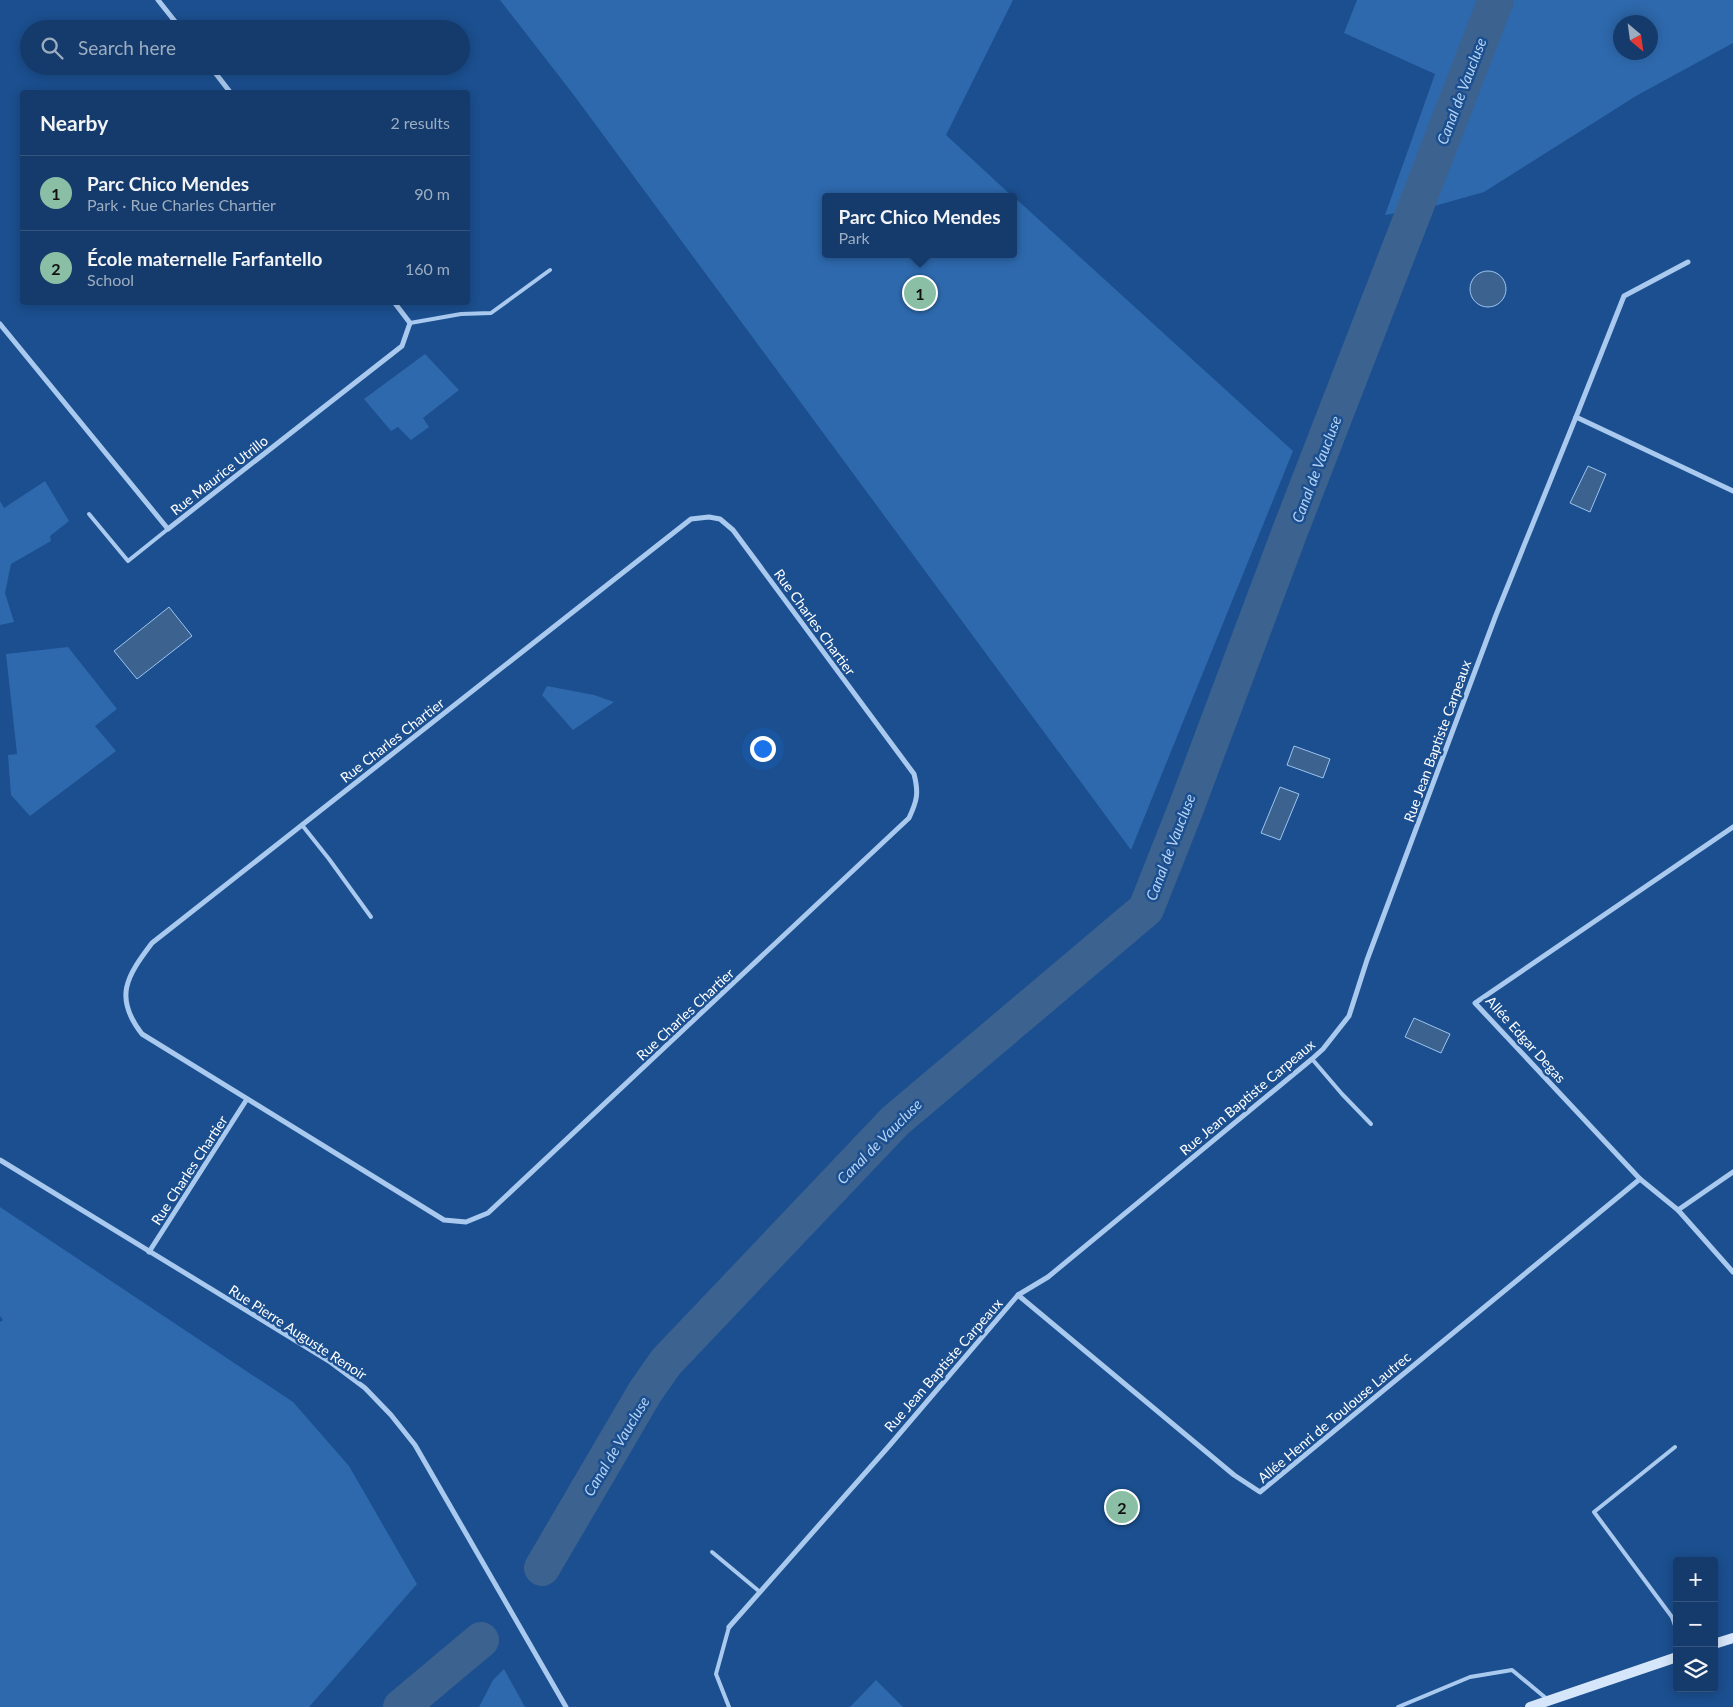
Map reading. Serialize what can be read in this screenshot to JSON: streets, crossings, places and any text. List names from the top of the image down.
{
  "streets": {
    "street": [
      "Rue Maurice Utrillo",
      "Rue Charles Chartier",
      "Rue Jean Baptiste Carpeaux",
      "Allée Edgar Degas",
      "Rue Pierre Auguste Renoir",
      "Allée Henri de Toulouse Lautrec"
    ]
  },
  "crossings": [
    ["Rue Charles Chartier", "Rue Pierre Auguste Renoir"],
    ["Rue Jean Baptiste Carpeaux", "Allée Henri de Toulouse Lautrec"],
    ["Allée Edgar Degas", "Allée Henri de Toulouse Lautrec"]
  ],
  "water": ["Canal de Vaucluse"],
  "north": "bottom right",
  "page": {
    "search": "Search here",
    "heading": ["Nearby", "2 results"],
    "list": [
      {
        "mark": "1",
        "name": "Parc Chico Mendes",
        "note": "Park · Rue Charles Chartier",
        "value": "90 m"
      },
      {
        "mark": "2",
        "name": "École maternelle Farfantello",
        "note": "School",
        "value": "160 m"
      }
    ],
    "popup": ["Parc Chico Mendes", "Park"],
    "pins": ["1", "2"],
    "map_buttons": ["+", "−"]
  }
}
